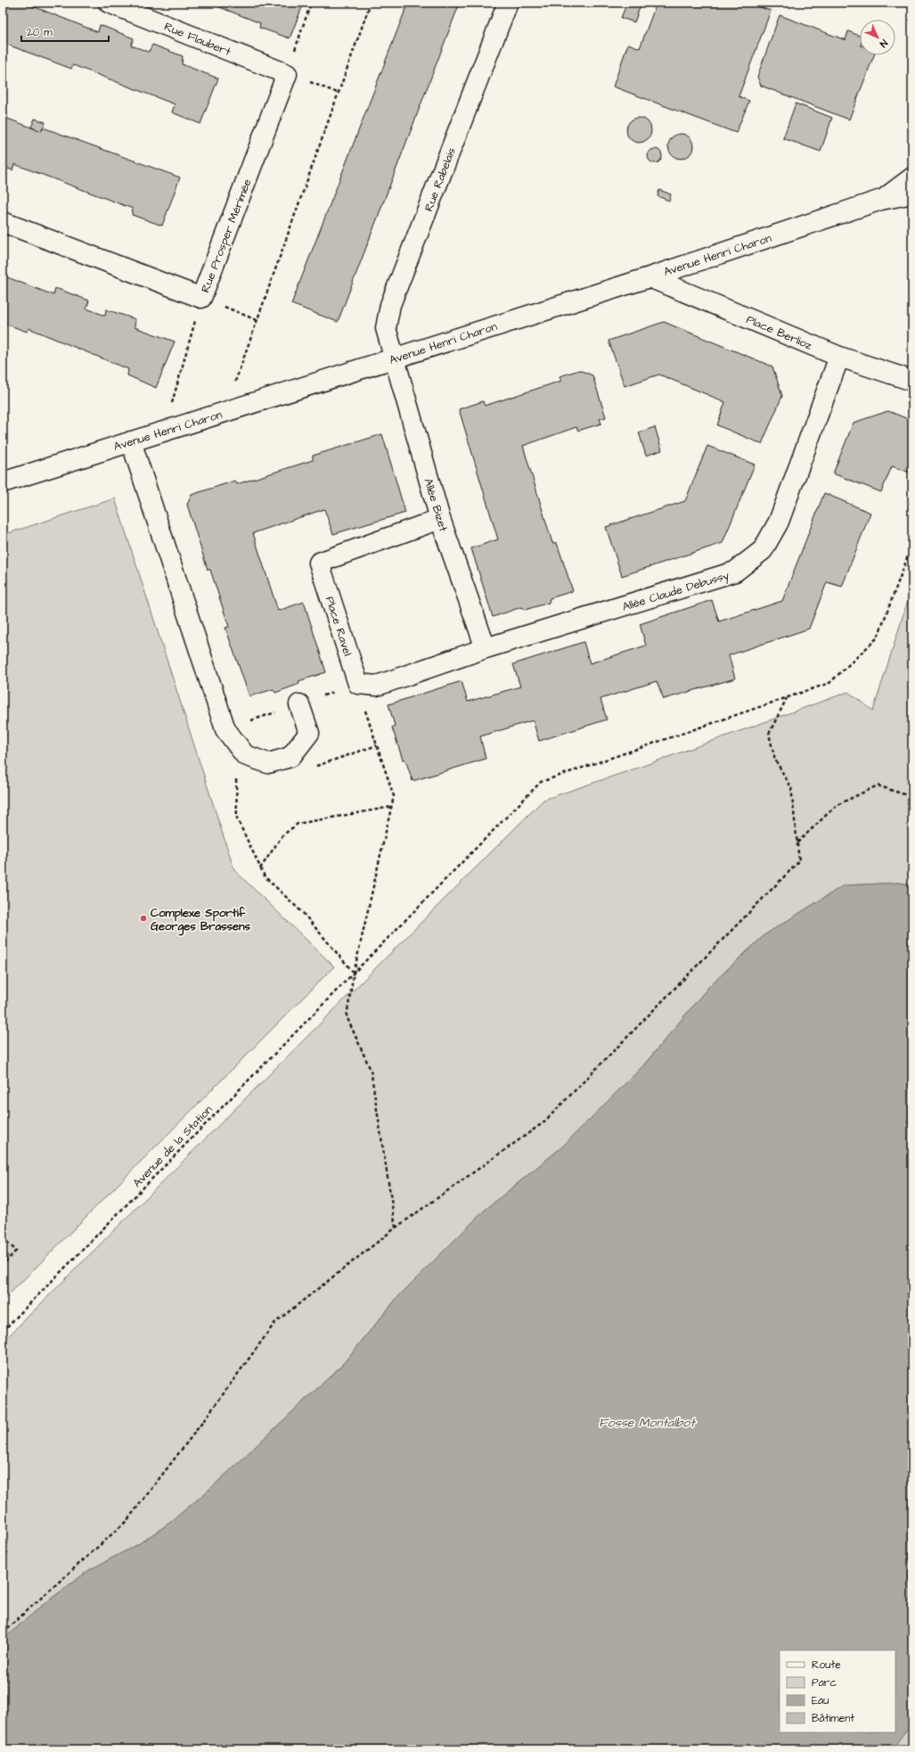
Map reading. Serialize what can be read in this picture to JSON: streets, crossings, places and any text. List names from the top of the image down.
{
  "streets": {
    "street": [
      "Rue Flaubert",
      "Rue Rabelais",
      "Rue Prosper Mérimée",
      "Avenue Henri Charon",
      "Place Berlioz",
      "Allée Bizet",
      "Allée Claude Debussy",
      "Place Ravel"
    ],
    "path": ["Avenue de la Station"]
  },
  "crossings": [
    ["Rue Flaubert", "Rue Prosper Mérimée"],
    ["Rue Rabelais", "Avenue Henri Charon"],
    ["Rue Rabelais", "Allée Bizet"],
    ["Avenue Henri Charon", "Place Berlioz"],
    ["Avenue Henri Charon", "Allée Bizet"],
    ["Place Berlioz", "Allée Claude Debussy"],
    ["Allée Bizet", "Allée Claude Debussy"],
    ["Allée Bizet", "Place Ravel"]
  ],
  "water": ["Fosse Montalbot"],
  "places": ["Complexe Sportif Georges Brassens"],
  "legend": [
    "Route",
    "Parc",
    "Eau",
    "Bâtiment"
  ],
  "scale_bar": "20 m",
  "north": "bottom right"
}
